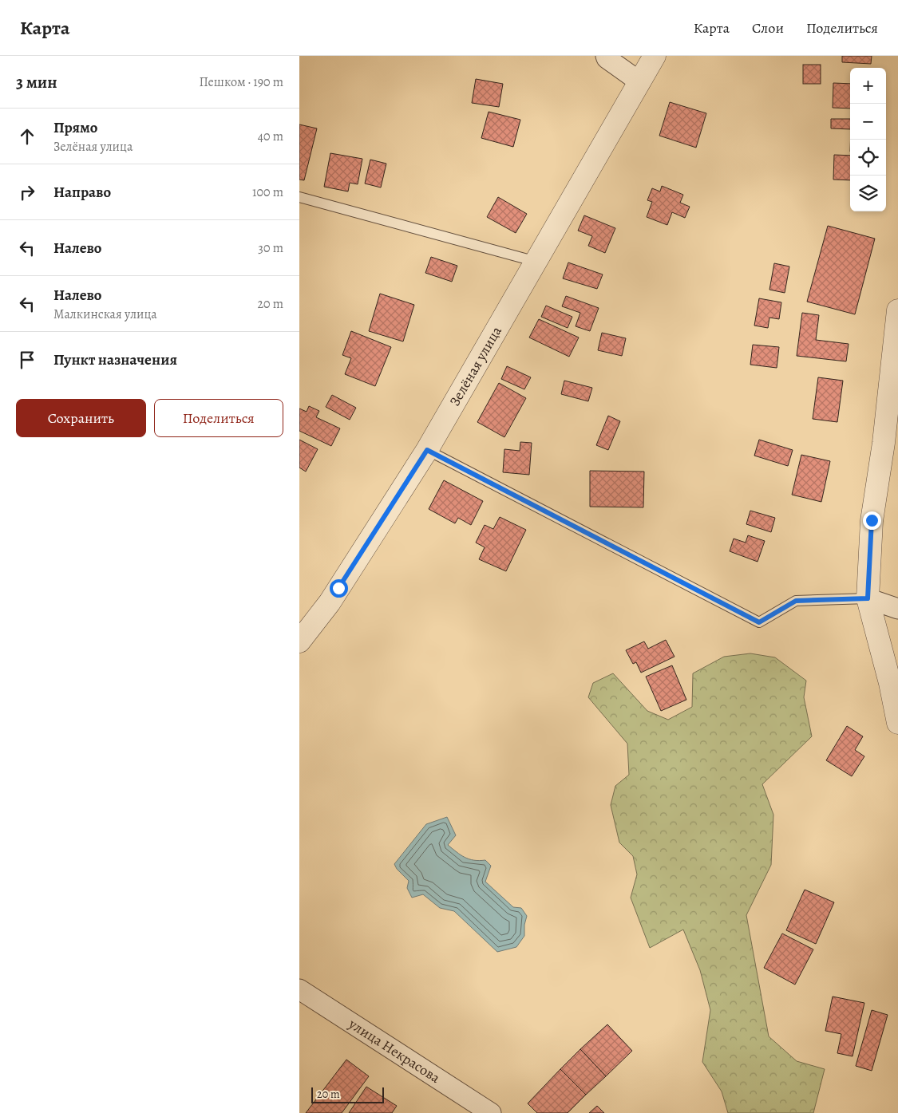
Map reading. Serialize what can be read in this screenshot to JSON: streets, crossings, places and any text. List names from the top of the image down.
{
  "streets": {
    "street": ["Зелёная улица", "улица Некрасова"]
  },
  "scale_bar": "20 m",
  "page": {
    "header": "Карта",
    "nav": ["Карта", "Слои", "Поделиться"],
    "heading": ["3 мин", "Пешком · 190 m"],
    "map_buttons": ["+", "−"],
    "list": [
      ["Прямо", "Зелёная улица", "40 m"],
      ["Направо", "100 m"],
      ["Налево", "30 m"],
      ["Налево", "Малкинская улица", "20 m"],
      "Пункт назначения"
    ],
    "buttons": ["Сохранить", "Поделиться"],
    "scale": "20 m"
  }
}
